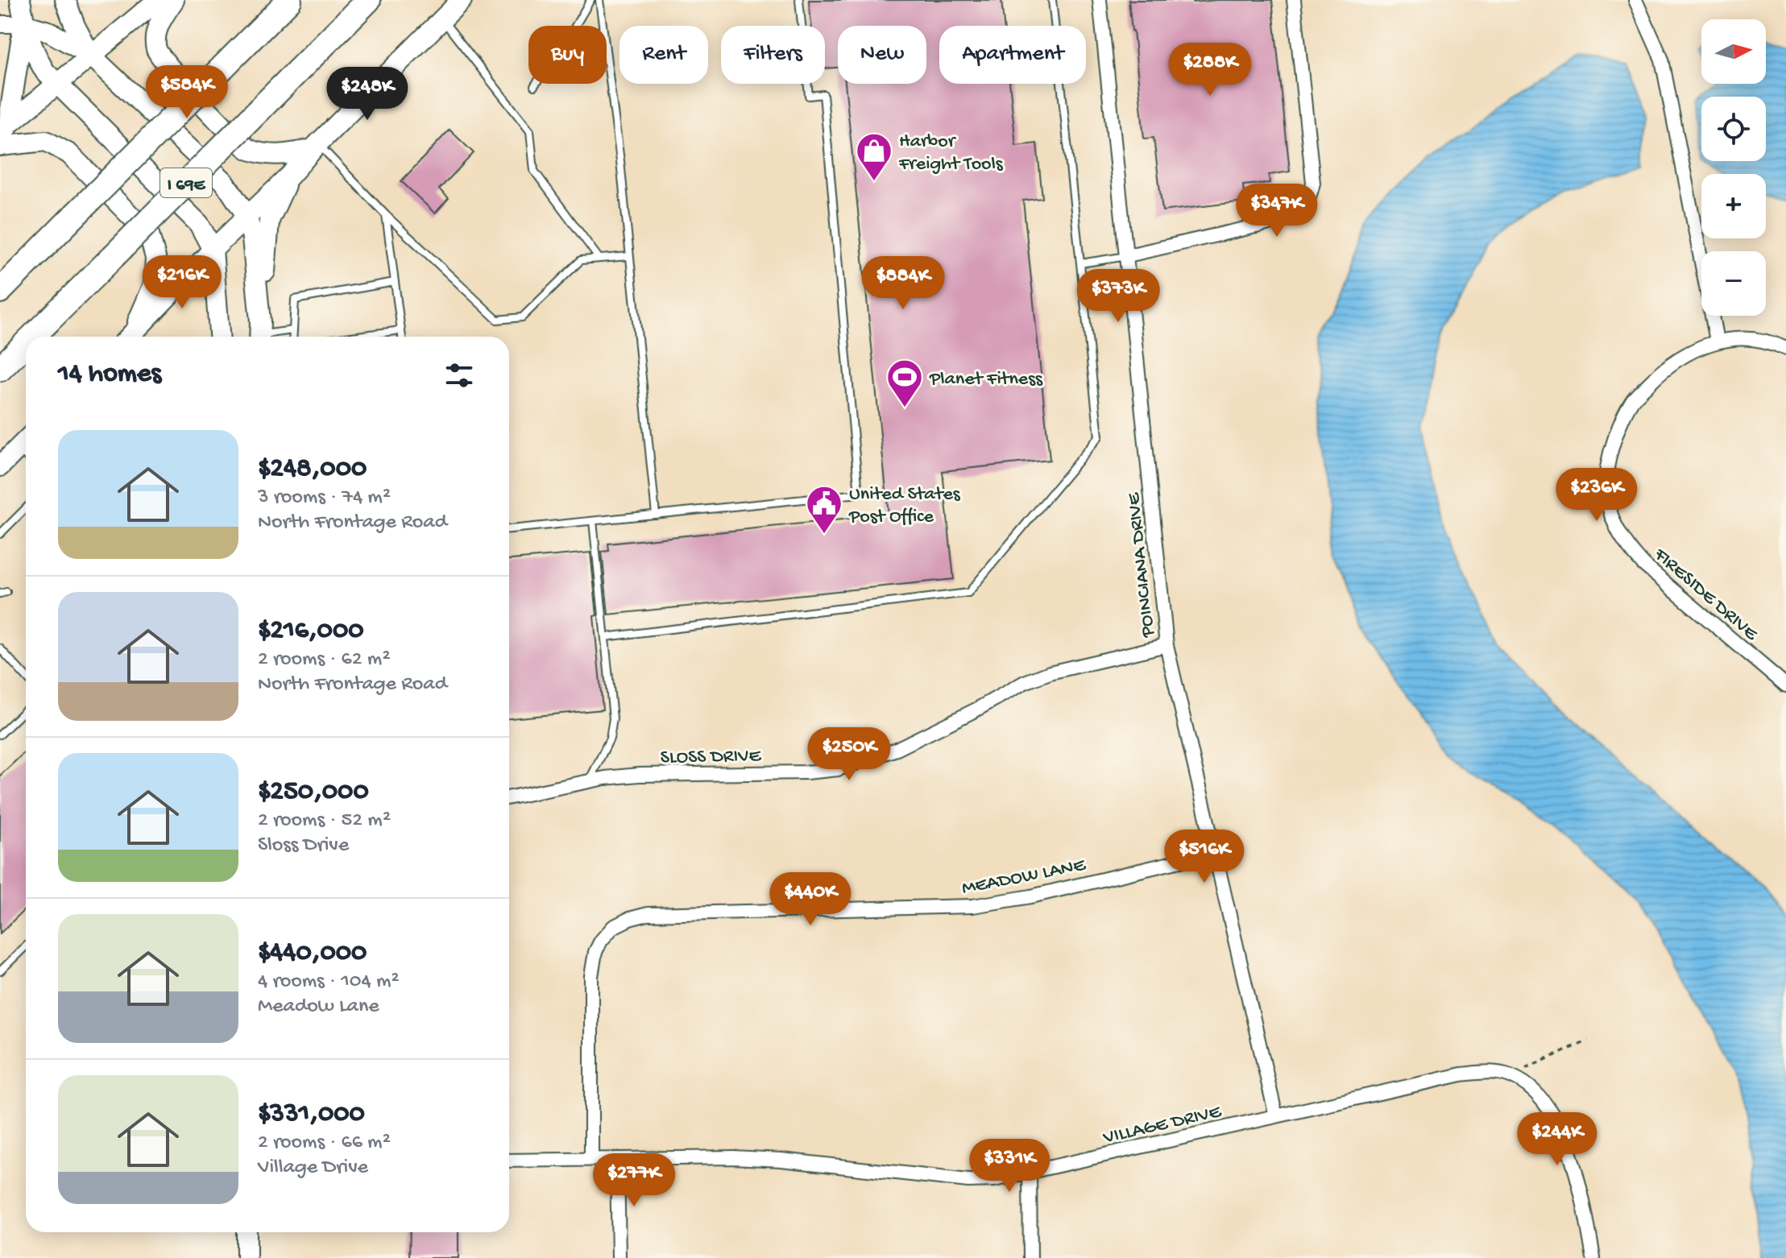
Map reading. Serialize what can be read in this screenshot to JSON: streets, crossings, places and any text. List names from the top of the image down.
{
  "streets": {
    "highway": ["I 69E"],
    "street": [
      "POINCIANA DRIVE",
      "FIRESIDE DRIVE",
      "SLOSS DRIVE",
      "MEADOW LANE",
      "VILLAGE DRIVE"
    ]
  },
  "crossings": [
    ["POINCIANA DRIVE", "SLOSS DRIVE"],
    ["POINCIANA DRIVE", "MEADOW LANE"],
    ["POINCIANA DRIVE", "VILLAGE DRIVE"],
    ["MEADOW LANE", "VILLAGE DRIVE"]
  ],
  "places": {
    "shop": ["Harbor Freight Tools"],
    "sports": ["Planet Fitness"],
    "public building": ["United States Post Office"]
  },
  "north": "right",
  "page": {
    "map_buttons": ["+", "−"],
    "chip": [
      "Buy",
      "Rent",
      "Filters",
      "New",
      "Apartment"
    ],
    "price": [
      "$288K",
      "$584K",
      "$248K",
      "$347K",
      "$216K",
      "$884K",
      "$373K",
      "$236K",
      "$250K",
      "$516K",
      "$440K",
      "$244K",
      "$331K",
      "$277K"
    ],
    "heading": "14 homes",
    "list": [
      {
        "name": "$248,000",
        "note": "3 rooms · 74 m² · North Frontage Road"
      },
      {
        "name": "$216,000",
        "note": "2 rooms · 62 m² · North Frontage Road"
      },
      {
        "name": "$250,000",
        "note": "2 rooms · 52 m² · Sloss Drive"
      },
      {
        "name": "$440,000",
        "note": "4 rooms · 104 m² · Meadow Lane"
      },
      {
        "name": "$331,000",
        "note": "2 rooms · 66 m² · Village Drive"
      }
    ]
  }
}
